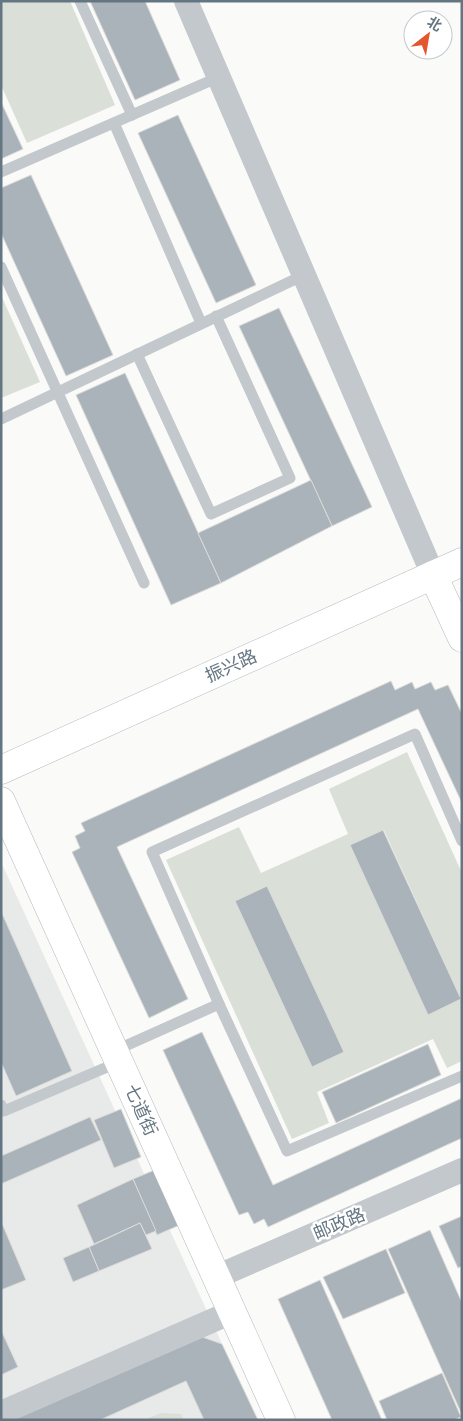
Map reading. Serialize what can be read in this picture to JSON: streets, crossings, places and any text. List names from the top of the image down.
{
  "streets": {
    "street": ["振兴路", "七道街", "邮政路"]
  },
  "crossings": [
    ["七道街", "邮政路"]
  ],
  "north": "top right"
}
